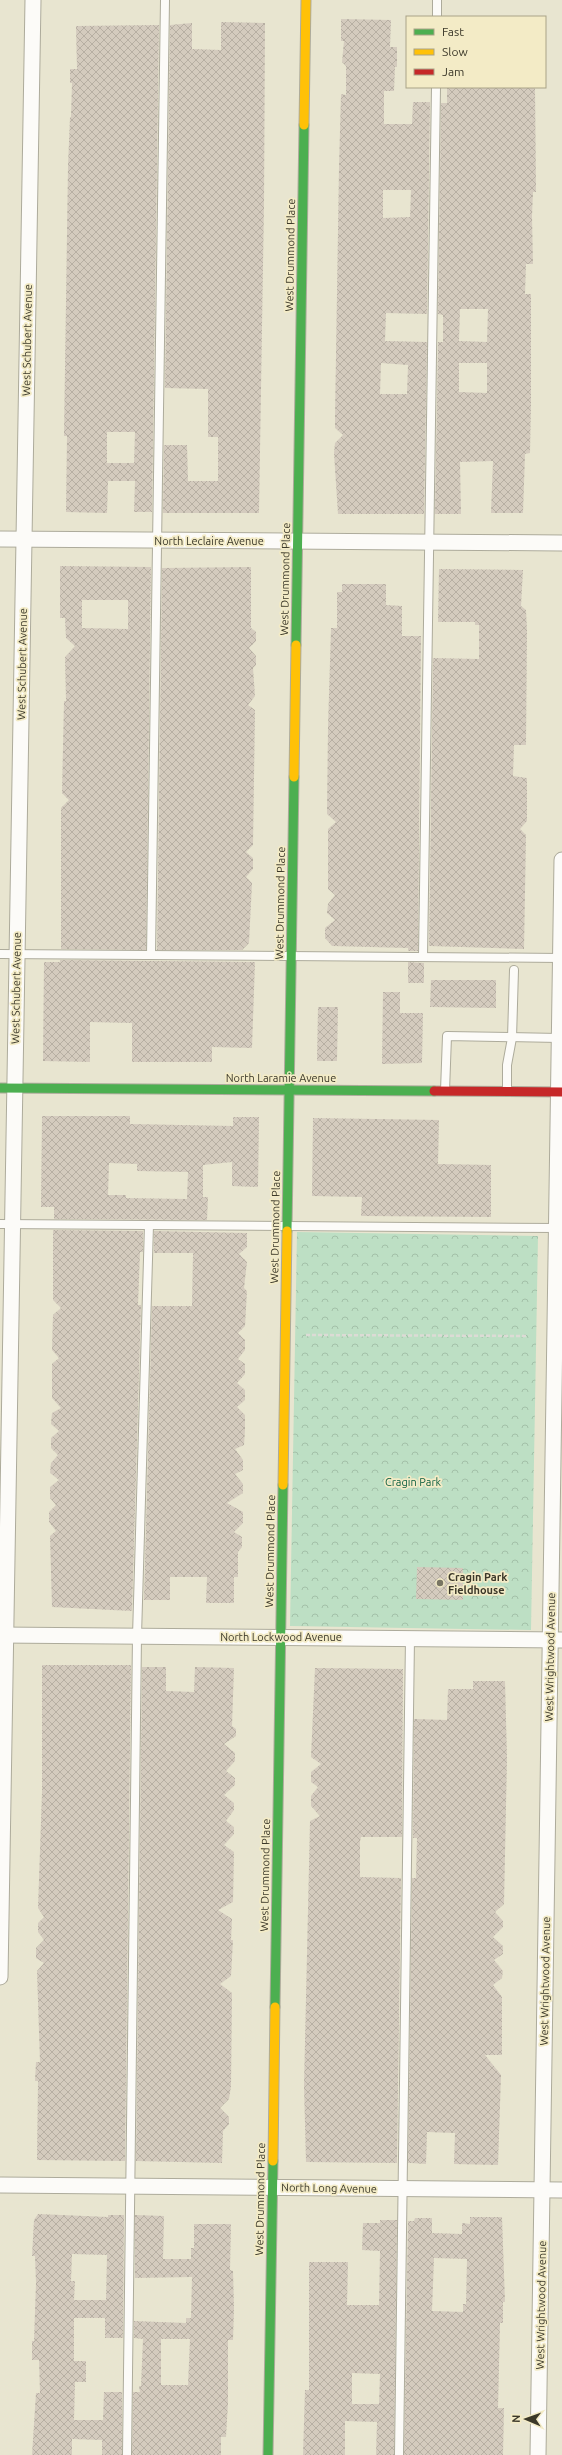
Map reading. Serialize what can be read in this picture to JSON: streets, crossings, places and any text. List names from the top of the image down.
{
  "streets": {
    "street": [
      "West Drummond Place",
      "West Schubert Avenue",
      "North Leclaire Avenue",
      "North Laramie Avenue",
      "North Lockwood Avenue",
      "West Wrightwood Avenue",
      "North Long Avenue"
    ]
  },
  "crossings": [
    ["West Drummond Place", "North Leclaire Avenue"],
    ["West Drummond Place", "North Laramie Avenue"],
    ["West Drummond Place", "North Lockwood Avenue"],
    ["West Drummond Place", "North Long Avenue"],
    ["West Schubert Avenue", "North Leclaire Avenue"],
    ["West Schubert Avenue", "North Laramie Avenue"],
    ["West Schubert Avenue", "North Lockwood Avenue"],
    ["North Laramie Avenue", "West Wrightwood Avenue"],
    ["North Lockwood Avenue", "West Wrightwood Avenue"],
    ["West Wrightwood Avenue", "North Long Avenue"]
  ],
  "parks": ["Cragin Park"],
  "places": ["Cragin Park Fieldhouse"],
  "legend": ["Fast", "Slow", "Jam"],
  "north": "left"
}
